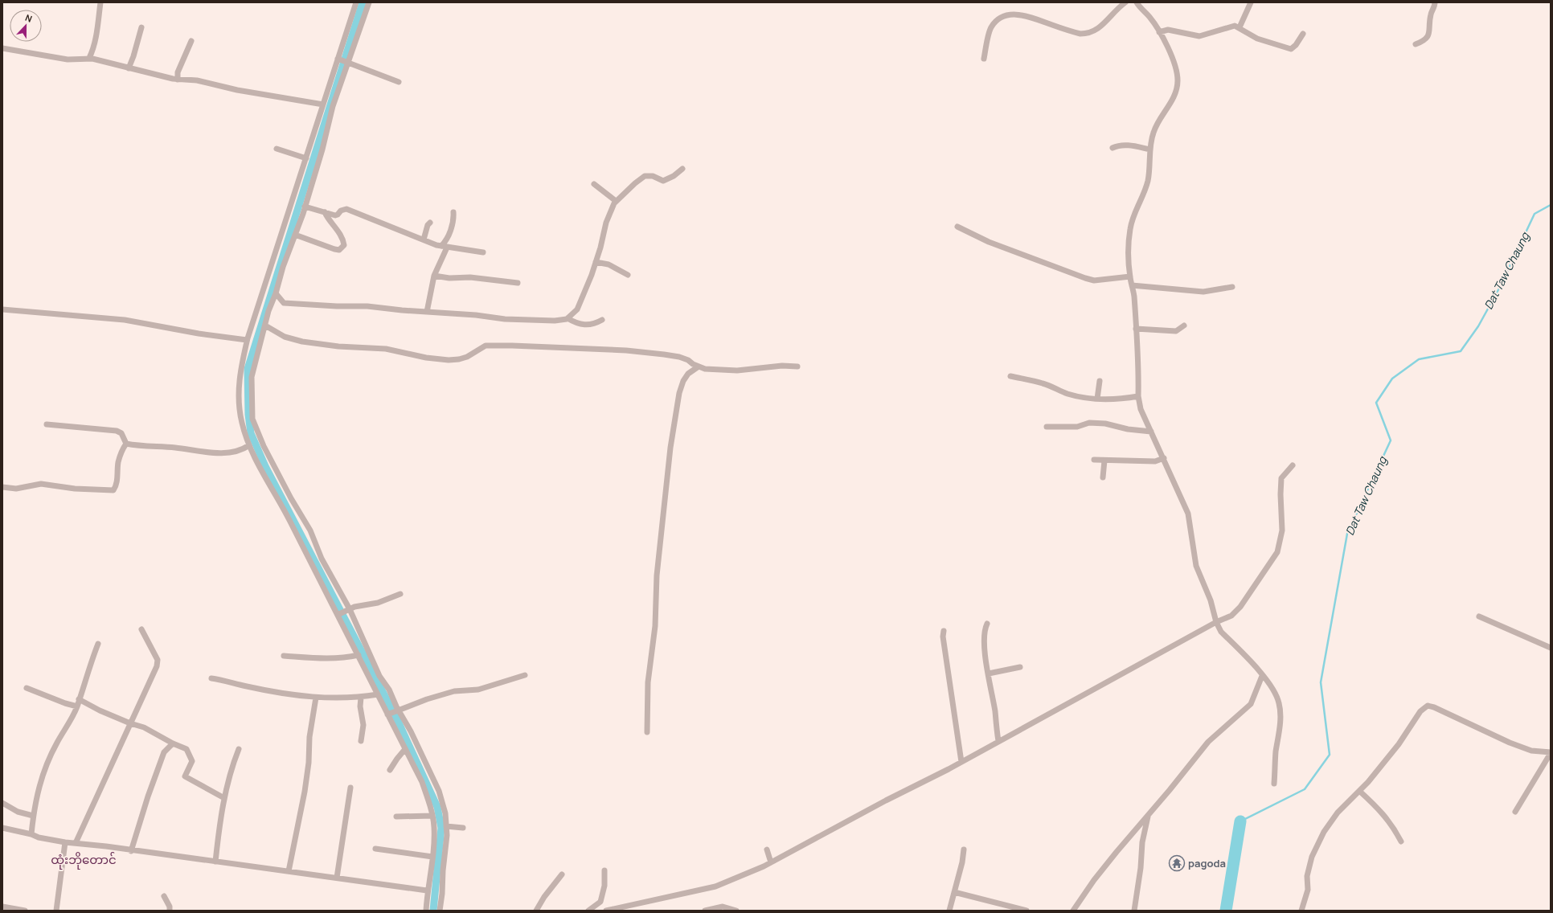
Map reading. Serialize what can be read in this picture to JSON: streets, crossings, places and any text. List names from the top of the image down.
{
  "districts": ["ထုံးဘိုတောင်"],
  "water": ["Dat Taw Chaung"],
  "places": {
    "temple": ["pagoda"]
  },
  "north": "top"
}
